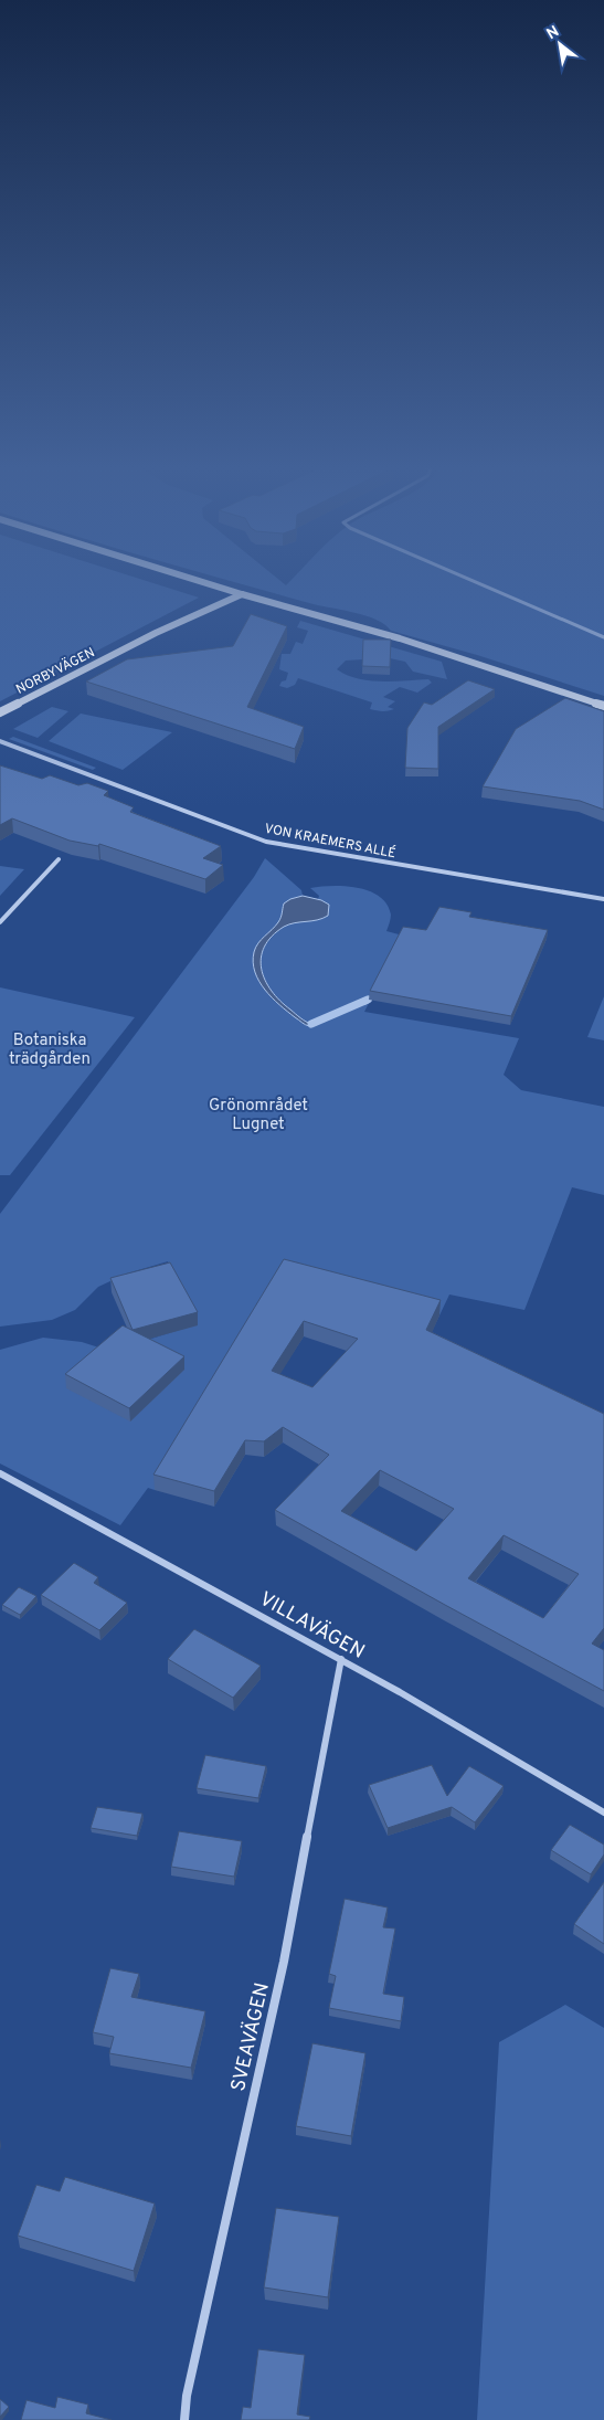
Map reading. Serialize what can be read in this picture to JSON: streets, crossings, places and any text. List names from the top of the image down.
{
  "streets": {
    "street": [
      "NORBYVÄGEN",
      "VON KRAEMERS ALLÉ",
      "VILLAVÄGEN",
      "SVEAVÄGEN"
    ]
  },
  "crossings": [
    ["VILLAVÄGEN", "SVEAVÄGEN"]
  ],
  "parks": ["Botaniska trädgården", "Grönområdet Lugnet"],
  "north": "top left"
}
